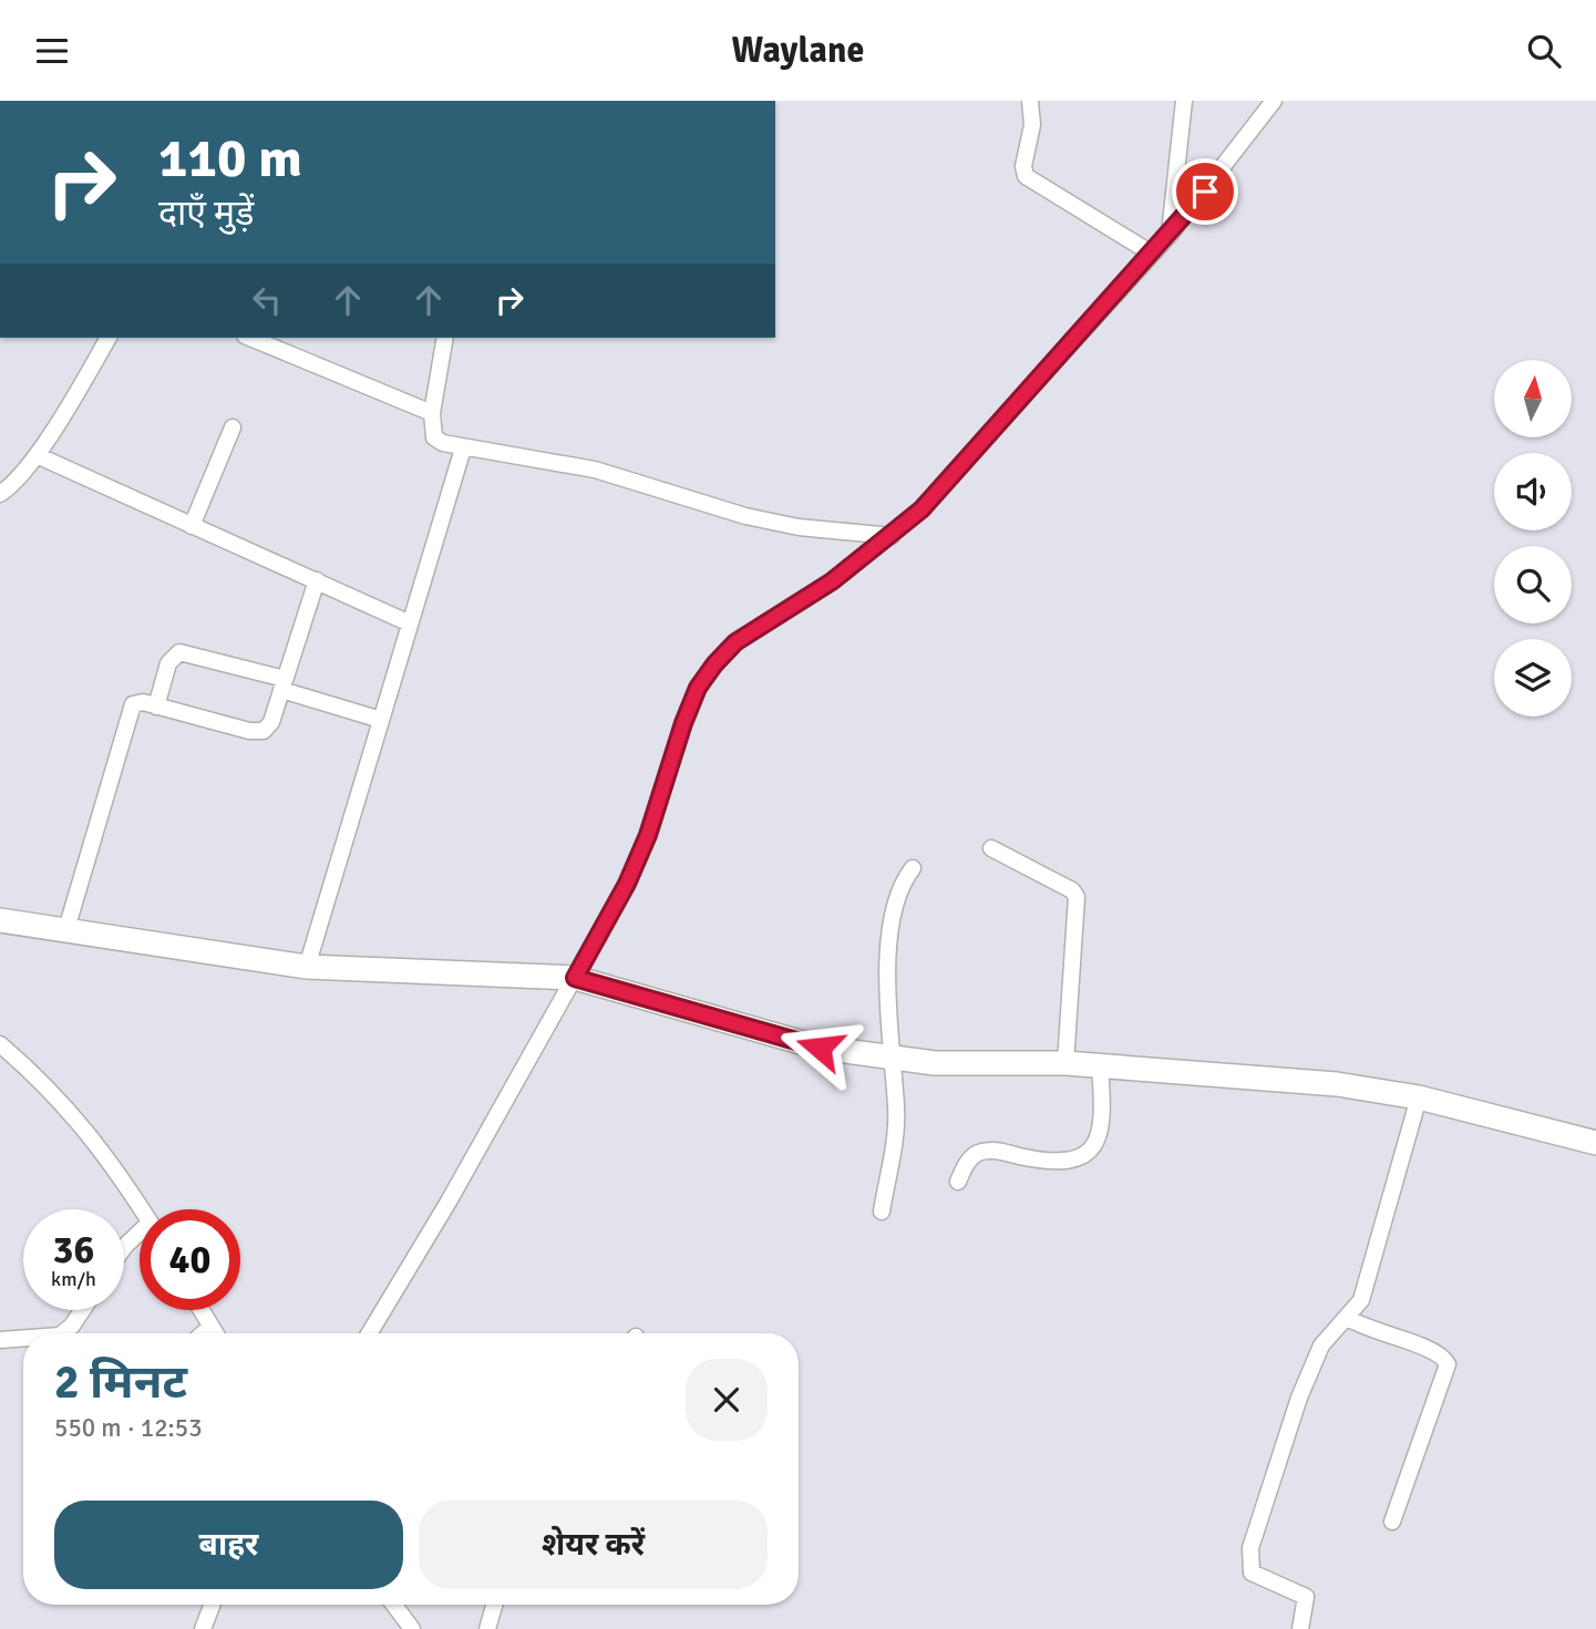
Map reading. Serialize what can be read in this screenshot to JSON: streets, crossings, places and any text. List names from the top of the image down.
{
  "north": "top",
  "page": {
    "header": "Waylane",
    "turn": ["110 m", "दाएँ मुड़ें"],
    "speed": "36 km/h",
    "limit": "40",
    "heading": ["2 मिनट", "550 m · 12:53"],
    "buttons": ["बाहर", "शेयर करें"]
  }
}
